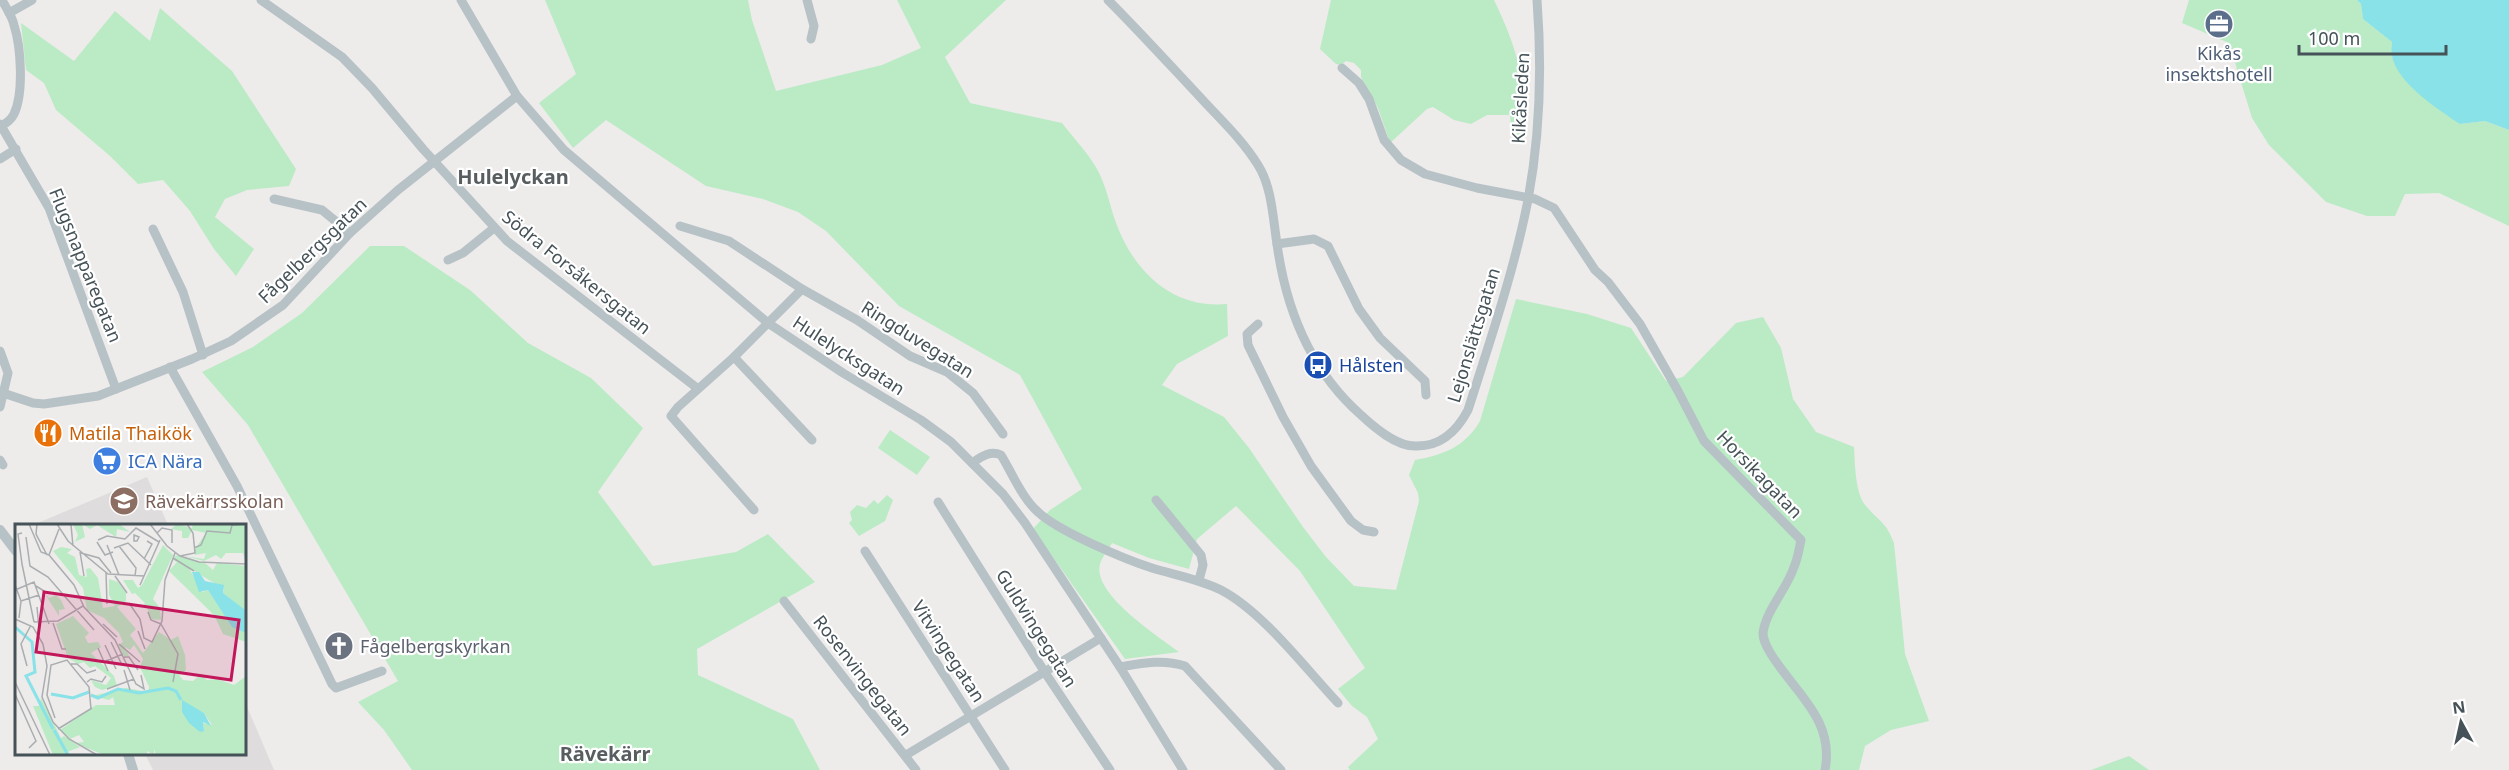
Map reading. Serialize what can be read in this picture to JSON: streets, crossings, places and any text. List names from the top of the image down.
{
  "streets": {
    "street": [
      "Kikåsleden",
      "Fågelbergsgatan",
      "Flugsnapparegatan",
      "Södra Forsåkersgatan",
      "Lejonslättsgatan",
      "Ringduvegatan",
      "Hulelycksgatan",
      "Horsikagatan",
      "Guldvingegatan",
      "Vitvingegatan",
      "Rosenvingegatan"
    ]
  },
  "crossings": [
    ["Kikåsleden", "Lejonslättsgatan"],
    ["Kikåsleden", "Horsikagatan"],
    ["Fågelbergsgatan", "Flugsnapparegatan"],
    ["Fågelbergsgatan", "Södra Forsåkersgatan"],
    ["Fågelbergsgatan", "Hulelycksgatan"],
    ["Lejonslättsgatan", "Horsikagatan"]
  ],
  "districts": ["Hulelyckan", "Rävekärr"],
  "places": {
    "office": ["Kikås insektshotell"],
    "bus stop": ["Hålsten"],
    "restaurant": ["Matila Thaikök"],
    "supermarket": ["ICA Nära"],
    "school or university": ["Rävekärrsskolan"],
    "church": ["Fågelbergskyrkan"]
  },
  "scale_bar": "100 m",
  "north": "top"
}
